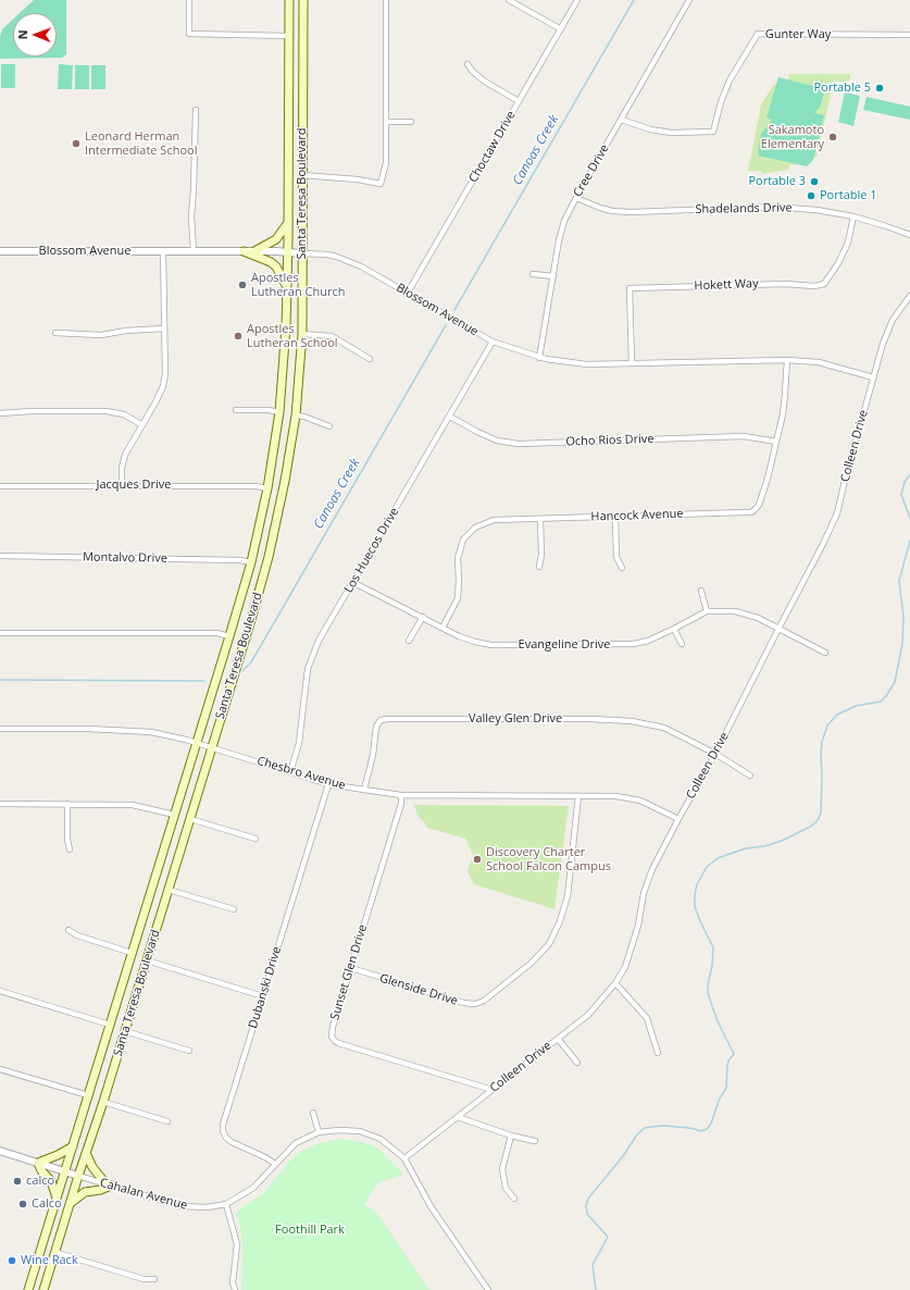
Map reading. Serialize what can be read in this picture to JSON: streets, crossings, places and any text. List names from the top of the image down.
{
  "streets": {
    "main road": ["Santa Teresa Boulevard"],
    "street": [
      "Gunter Way",
      "Choctaw Drive",
      "Cree Drive",
      "Shadelands Drive",
      "Blossom Avenue",
      "Hokett Way",
      "Ocho Rios Drive",
      "Colleen Drive",
      "Jacques Drive",
      "Hancock Avenue",
      "Los Huecos Drive",
      "Montalvo Drive",
      "Evangeline Drive",
      "Valley Glen Drive",
      "Chesbro Avenue",
      "Sunset Glen Drive",
      "Dubanski Drive",
      "Glenside Drive",
      "Cahalan Avenue"
    ]
  },
  "crossings": [
    ["Gunter Way", "Cree Drive"],
    ["Choctaw Drive", "Blossom Avenue"],
    ["Cree Drive", "Shadelands Drive"],
    ["Cree Drive", "Blossom Avenue"],
    ["Santa Teresa Boulevard", "Blossom Avenue"],
    ["Santa Teresa Boulevard", "Jacques Drive"],
    ["Santa Teresa Boulevard", "Montalvo Drive"],
    ["Santa Teresa Boulevard", "Chesbro Avenue"],
    ["Santa Teresa Boulevard", "Cahalan Avenue"],
    ["Shadelands Drive", "Hokett Way"],
    ["Blossom Avenue", "Hokett Way"],
    ["Blossom Avenue", "Colleen Drive"],
    ["Blossom Avenue", "Hancock Avenue"],
    ["Blossom Avenue", "Los Huecos Drive"],
    ["Ocho Rios Drive", "Hancock Avenue"],
    ["Ocho Rios Drive", "Los Huecos Drive"],
    ["Colleen Drive", "Evangeline Drive"],
    ["Colleen Drive", "Valley Glen Drive"],
    ["Colleen Drive", "Chesbro Avenue"],
    ["Colleen Drive", "Sunset Glen Drive"],
    ["Colleen Drive", "Cahalan Avenue"],
    ["Hancock Avenue", "Evangeline Drive"],
    ["Los Huecos Drive", "Evangeline Drive"],
    ["Los Huecos Drive", "Chesbro Avenue"],
    ["Valley Glen Drive", "Chesbro Avenue"],
    ["Chesbro Avenue", "Sunset Glen Drive"],
    ["Chesbro Avenue", "Dubanski Drive"],
    ["Chesbro Avenue", "Glenside Drive"],
    ["Sunset Glen Drive", "Glenside Drive"],
    ["Dubanski Drive", "Cahalan Avenue"]
  ],
  "water": ["Canoas Creek"],
  "parks": ["Foothill Park"],
  "places": [
    "Portable 5",
    "Sakamoto Elementary",
    "Leonard Herman Intermediate School",
    "Portable 3",
    "Portable 1",
    "Apostles Lutheran Church",
    "Apostles Lutheran School",
    "Discovery Charter School Falcon Campus",
    "calco",
    "Calco",
    "Wine Rack"
  ],
  "north": "left"
}
